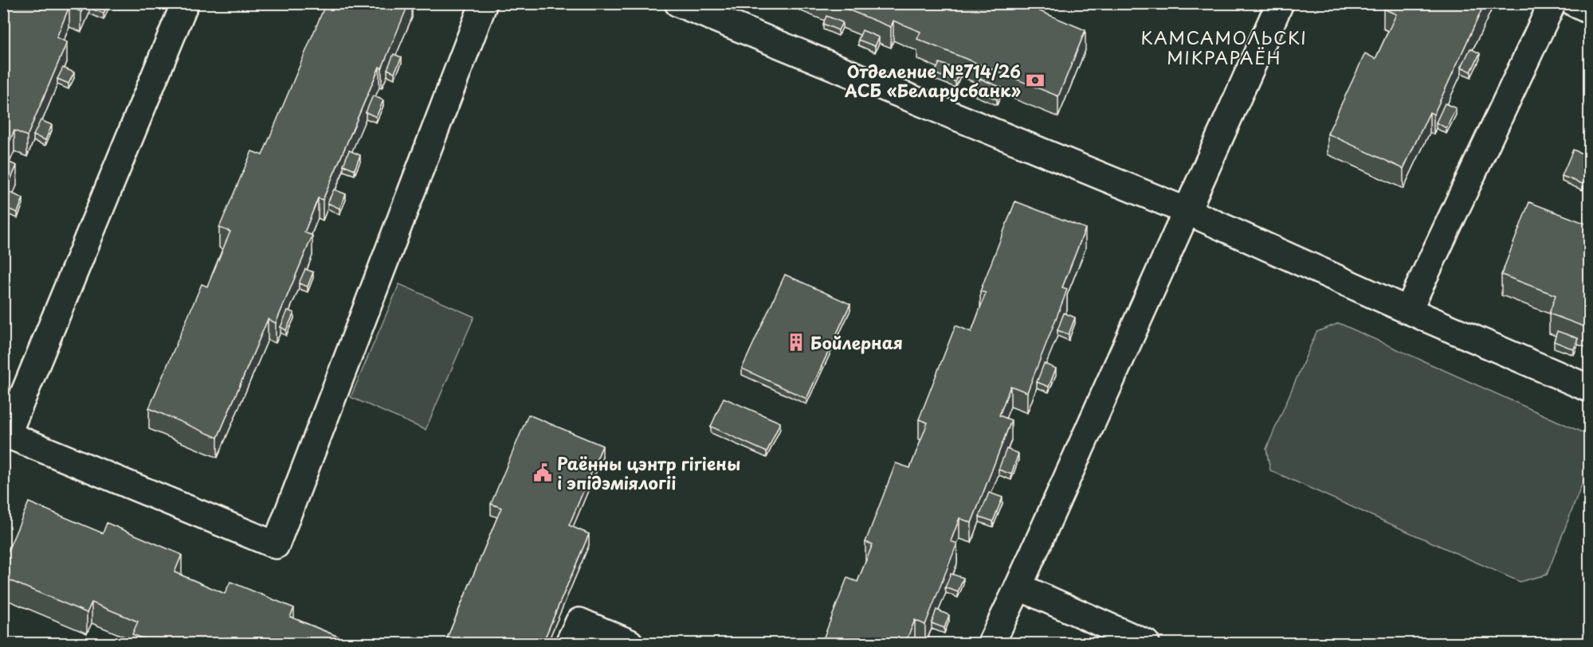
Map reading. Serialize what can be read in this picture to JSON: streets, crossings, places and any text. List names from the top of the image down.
{
  "districts": ["КАМСАМОЛЬСКІ МІКРАРАЁН"],
  "places": {
    "bank": ["Отделение №714/26 АСБ «Беларусбанк»"],
    "building": ["Бойлерная"],
    "public building": ["Раённы цэнтр гігіены і эпідэміялогіі"]
  }
}
